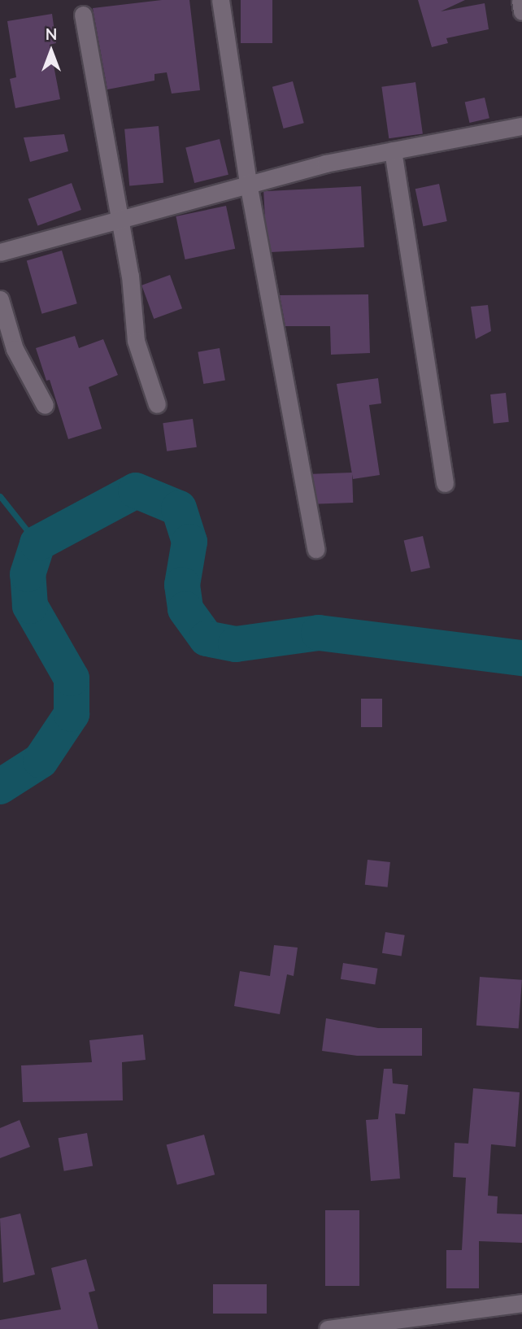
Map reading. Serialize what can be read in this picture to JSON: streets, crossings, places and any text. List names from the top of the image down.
{
  "north": "top"
}
